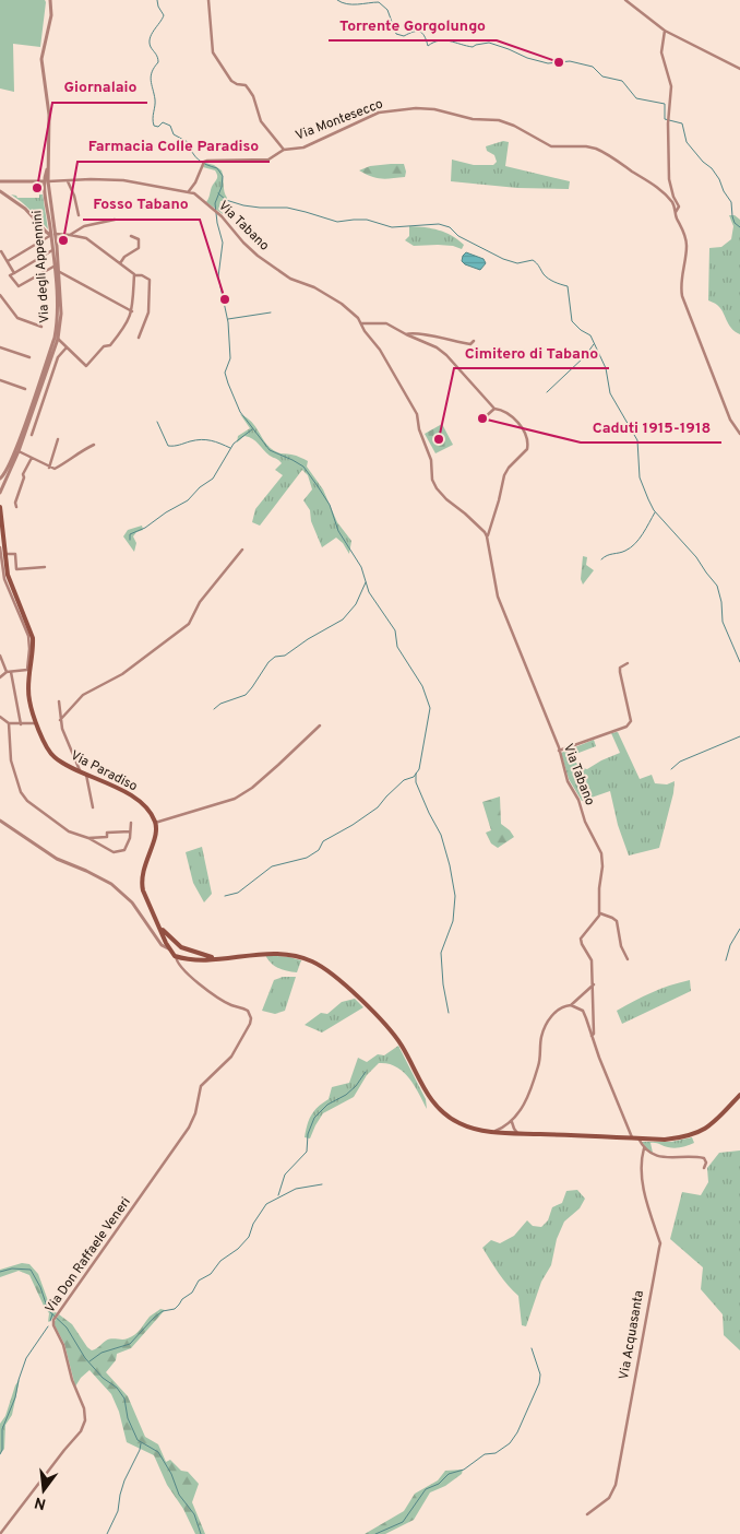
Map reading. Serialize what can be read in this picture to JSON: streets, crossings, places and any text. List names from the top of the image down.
{
  "streets": {
    "main road": ["Via Paradiso"],
    "street": [
      "Via Montesecco",
      "Via Tabano",
      "Via degli Appennini",
      "Via Don Raffaele Veneri",
      "Via Acquasanta"
    ]
  },
  "crossings": [
    ["Via Montesecco", "Via Tabano"],
    ["Via Tabano", "Via degli Appennini"]
  ],
  "places": [
    "Torrente Gorgolungo",
    "Giornalaio",
    "Farmacia Colle Paradiso",
    "Fosso Tabano",
    "Caduti 1915-1918",
    "Cimitero di Tabano"
  ],
  "north": "bottom"
}
